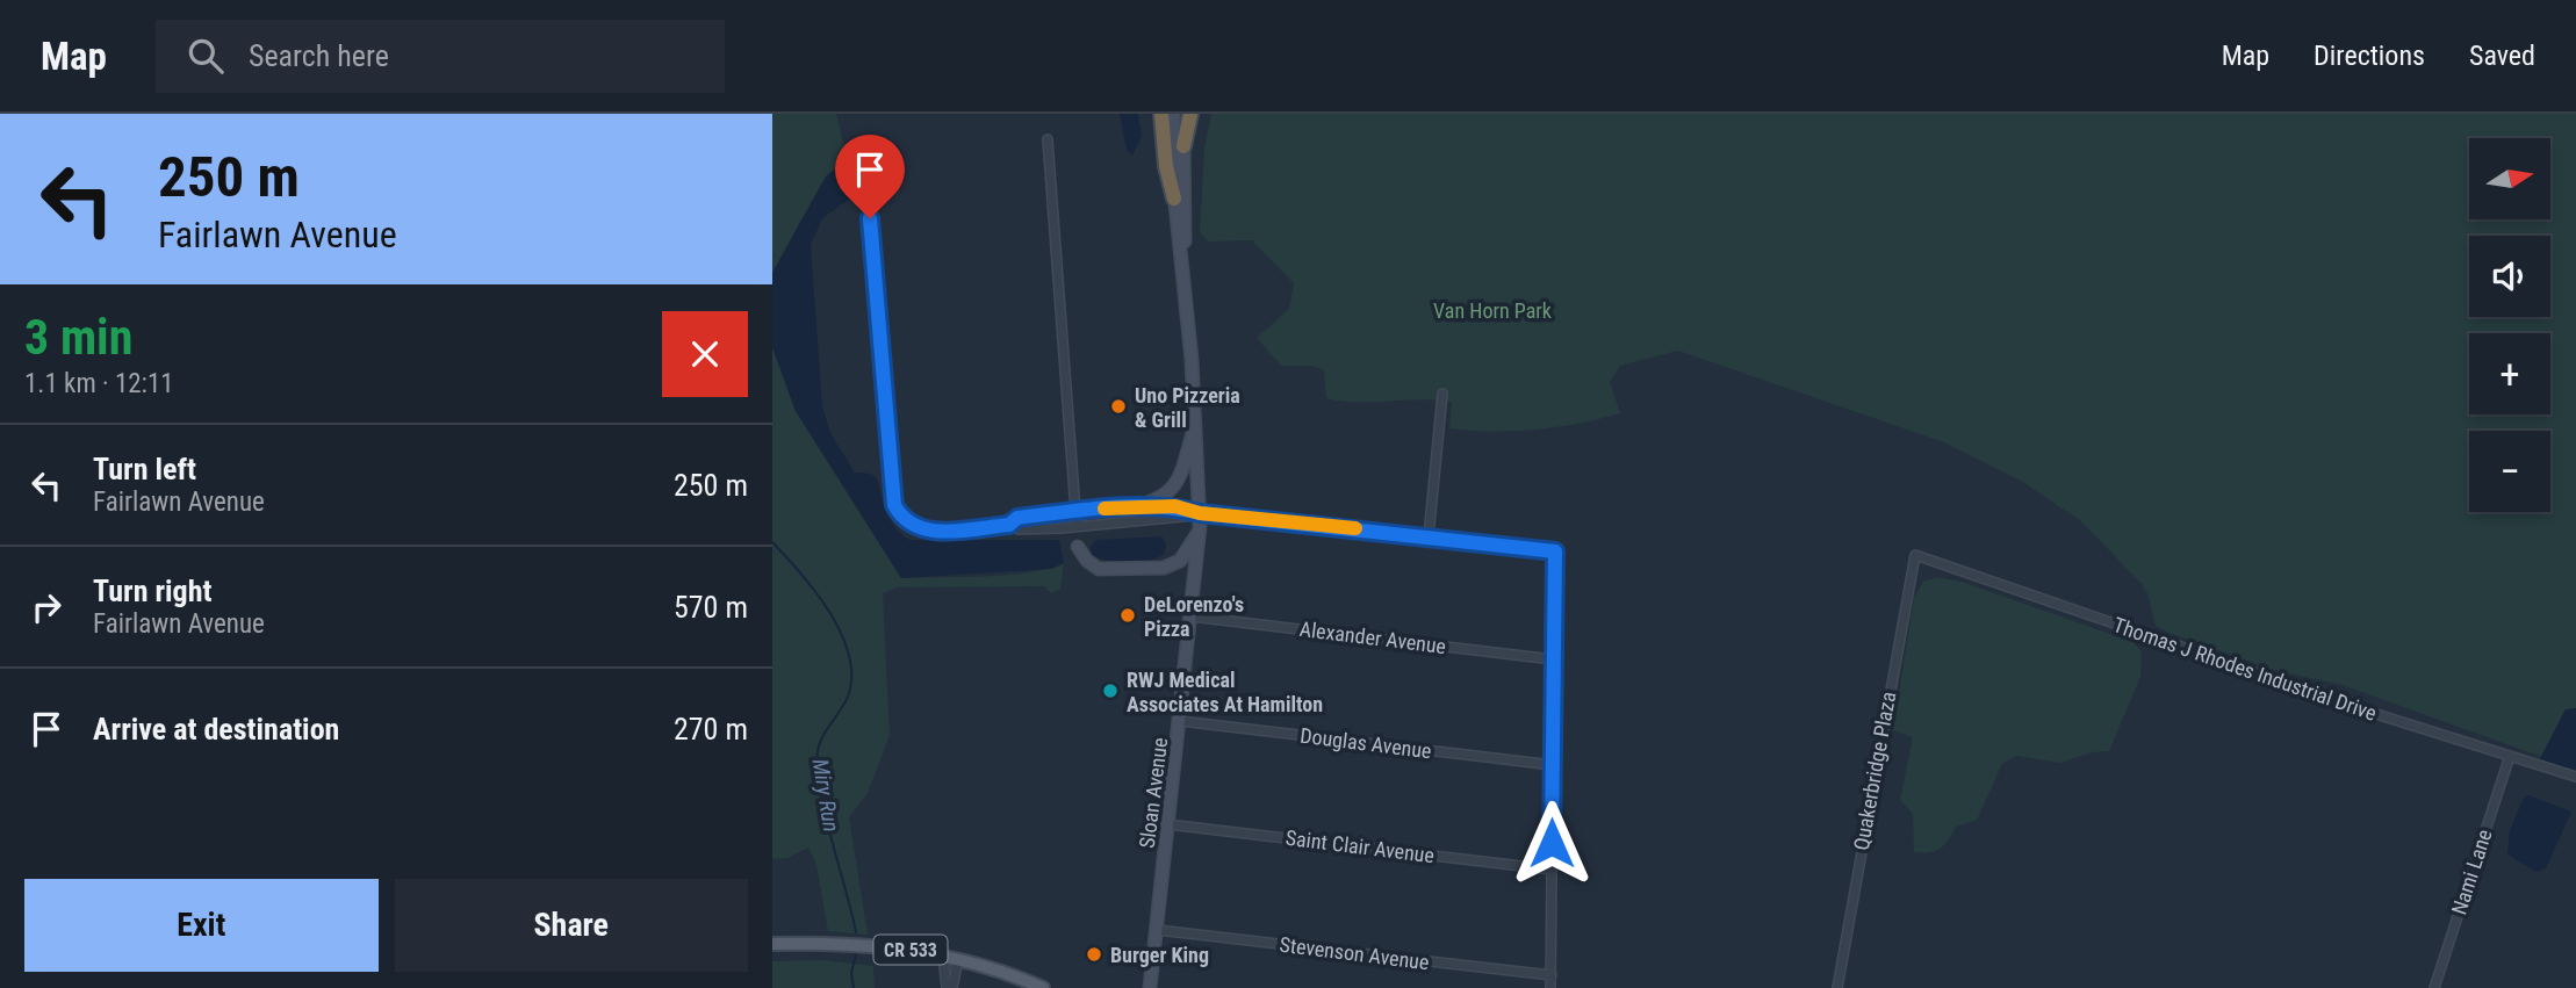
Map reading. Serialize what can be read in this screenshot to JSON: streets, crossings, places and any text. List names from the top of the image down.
{
  "streets": {
    "main road": ["Sloan Avenue", "CR 533"],
    "street": [
      "Alexander Avenue",
      "Thomas J Rhodes Industrial Drive",
      "Douglas Avenue",
      "Quakerbridge Plaza",
      "Saint Clair Avenue",
      "Nami Lane",
      "Stevenson Avenue"
    ]
  },
  "crossings": [
    ["Alexander Avenue", "Sloan Avenue"],
    ["Thomas J Rhodes Industrial Drive", "Quakerbridge Plaza"],
    ["Thomas J Rhodes Industrial Drive", "Nami Lane"],
    ["Douglas Avenue", "Sloan Avenue"],
    ["Sloan Avenue", "Saint Clair Avenue"],
    ["Sloan Avenue", "Stevenson Avenue"]
  ],
  "water": ["Miry Run"],
  "parks": ["Van Horn Park"],
  "places": [
    "Uno Pizzeria & Grill",
    "DeLorenzo's Pizza",
    "RWJ Medical Associates At Hamilton",
    "Burger King"
  ],
  "north": "right",
  "page": {
    "header": "Map",
    "search": "Search here",
    "nav": ["Map", "Directions", "Saved"],
    "turn": ["250 m", "Fairlawn Avenue"],
    "map_buttons": ["+", "−"],
    "heading": ["3 min", "1.1 km · 12:11"],
    "list": [
      {
        "name": "Turn left",
        "note": "Fairlawn Avenue",
        "value": "250 m"
      },
      {
        "name": "Turn right",
        "note": "Fairlawn Avenue",
        "value": "570 m"
      },
      {
        "name": "Arrive at destination",
        "value": "270 m"
      }
    ],
    "buttons": ["Exit", "Share"]
  }
}
